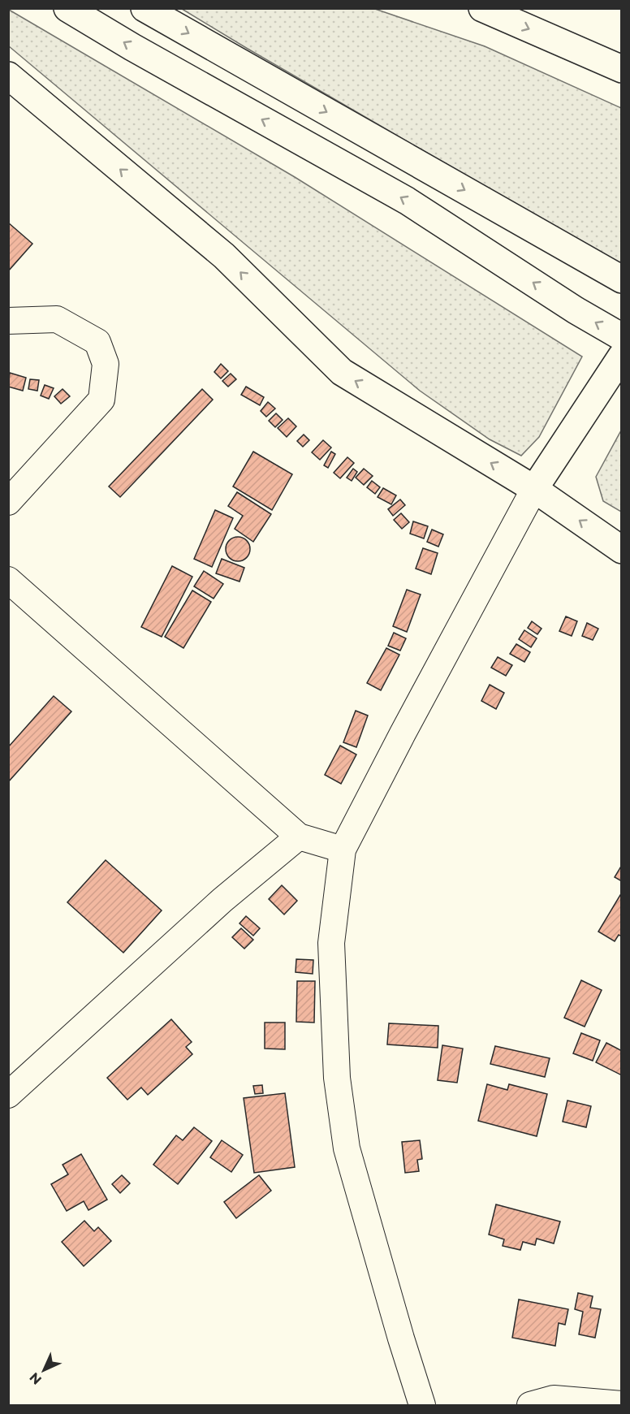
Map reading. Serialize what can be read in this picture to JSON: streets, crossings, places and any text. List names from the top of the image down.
{
  "north": "bottom left"
}
